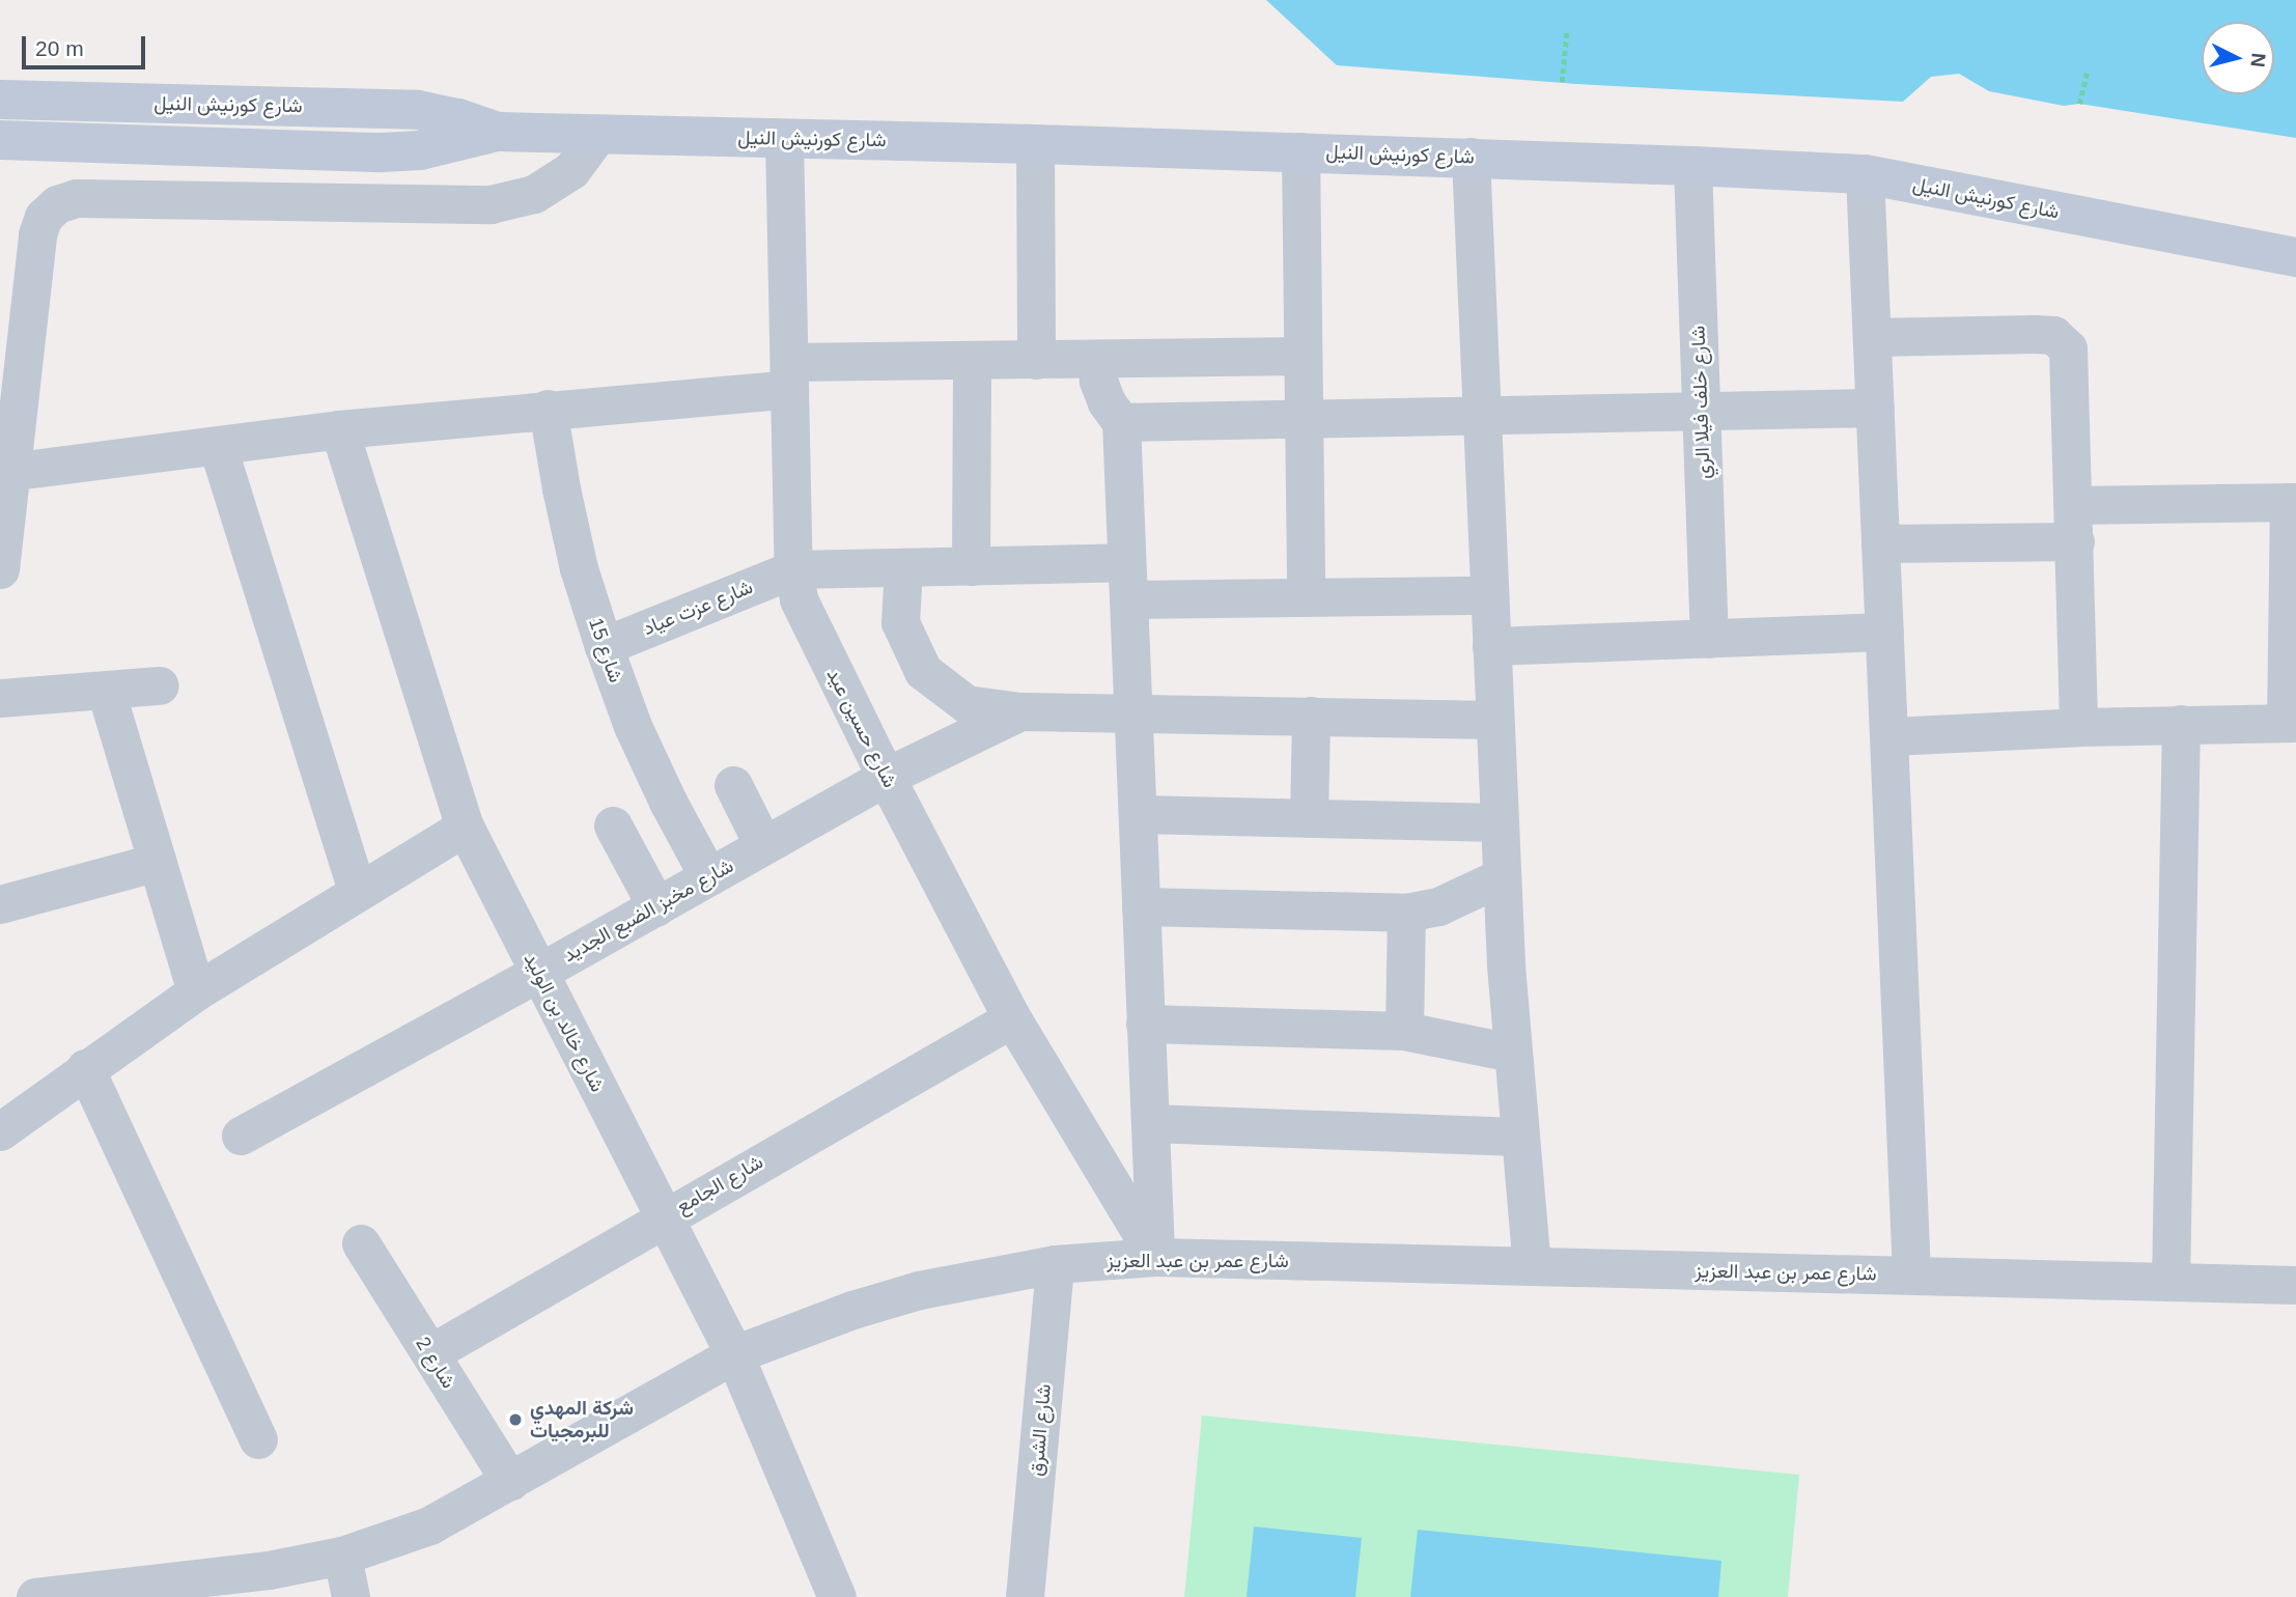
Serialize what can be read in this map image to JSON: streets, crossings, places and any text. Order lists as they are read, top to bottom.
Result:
{
  "streets": {
    "main road": ["شارع كورنيش النيل"],
    "street": [
      "شارع خلف فيلا الري",
      "شارع عزت عياد",
      "شارع 15",
      "شارع حسين عيد",
      "شارع مخبز الضبع الجديد",
      "شارع خالد بن الوليد",
      "شارع الجامع",
      "شارع عمر بن عبد العزيز",
      "شارع 2",
      "شارع الشرق"
    ]
  },
  "crossings": [
    ["شارع كورنيش النيل", "شارع خلف فيلا الري"],
    ["شارع كورنيش النيل", "شارع حسين عيد"],
    ["شارع عزت عياد", "شارع 15"],
    ["شارع عزت عياد", "شارع حسين عيد"],
    ["شارع 15", "شارع مخبز الضبع الجديد"],
    ["شارع حسين عيد", "شارع مخبز الضبع الجديد"],
    ["شارع حسين عيد", "شارع الجامع"],
    ["شارع حسين عيد", "شارع عمر بن عبد العزيز"],
    ["شارع مخبز الضبع الجديد", "شارع خالد بن الوليد"],
    ["شارع خالد بن الوليد", "شارع الجامع"],
    ["شارع خالد بن الوليد", "شارع عمر بن عبد العزيز"],
    ["شارع الجامع", "شارع 2"],
    ["شارع عمر بن عبد العزيز", "شارع 2"],
    ["شارع عمر بن عبد العزيز", "شارع الشرق"]
  ],
  "places": ["شركة المهدي للبرمجيات"],
  "scale_bar": "20 m",
  "north": "right"
}
